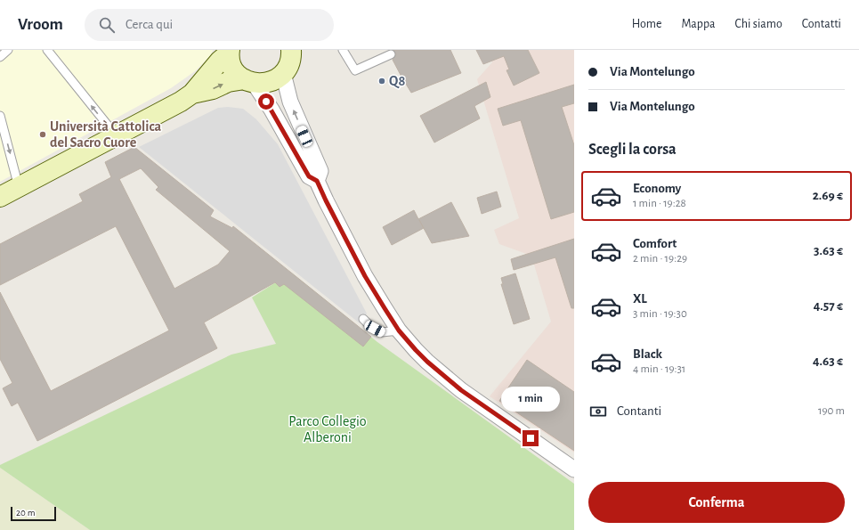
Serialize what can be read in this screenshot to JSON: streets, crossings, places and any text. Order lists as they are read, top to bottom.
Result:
{
  "parks": ["Parco Collegio Alberoni"],
  "places": ["Q8", "Università Cattolica del Sacro Cuore"],
  "scale_bar": "20 m",
  "page": {
    "header": "Vroom",
    "search": "Cerca qui",
    "nav": [
      "Home",
      "Mappa",
      "Chi siamo",
      "Contatti"
    ],
    "banner": ["Via Montelungo", "Via Montelungo"],
    "heading": "Scegli la corsa",
    "list": [
      {
        "name": "Economy",
        "note": "1 min · 19:28",
        "value": "2.69 €"
      },
      {
        "name": "Comfort",
        "note": "2 min · 19:29",
        "value": "3.63 €"
      },
      {
        "name": "XL",
        "note": "3 min · 19:30",
        "value": "4.57 €"
      },
      {
        "name": "Black",
        "note": "4 min · 19:31",
        "value": "4.63 €"
      }
    ],
    "bubble": "1 min",
    "pay": ["Contanti", "190 m"],
    "buttons": "Conferma",
    "scale": "20 m"
  }
}
